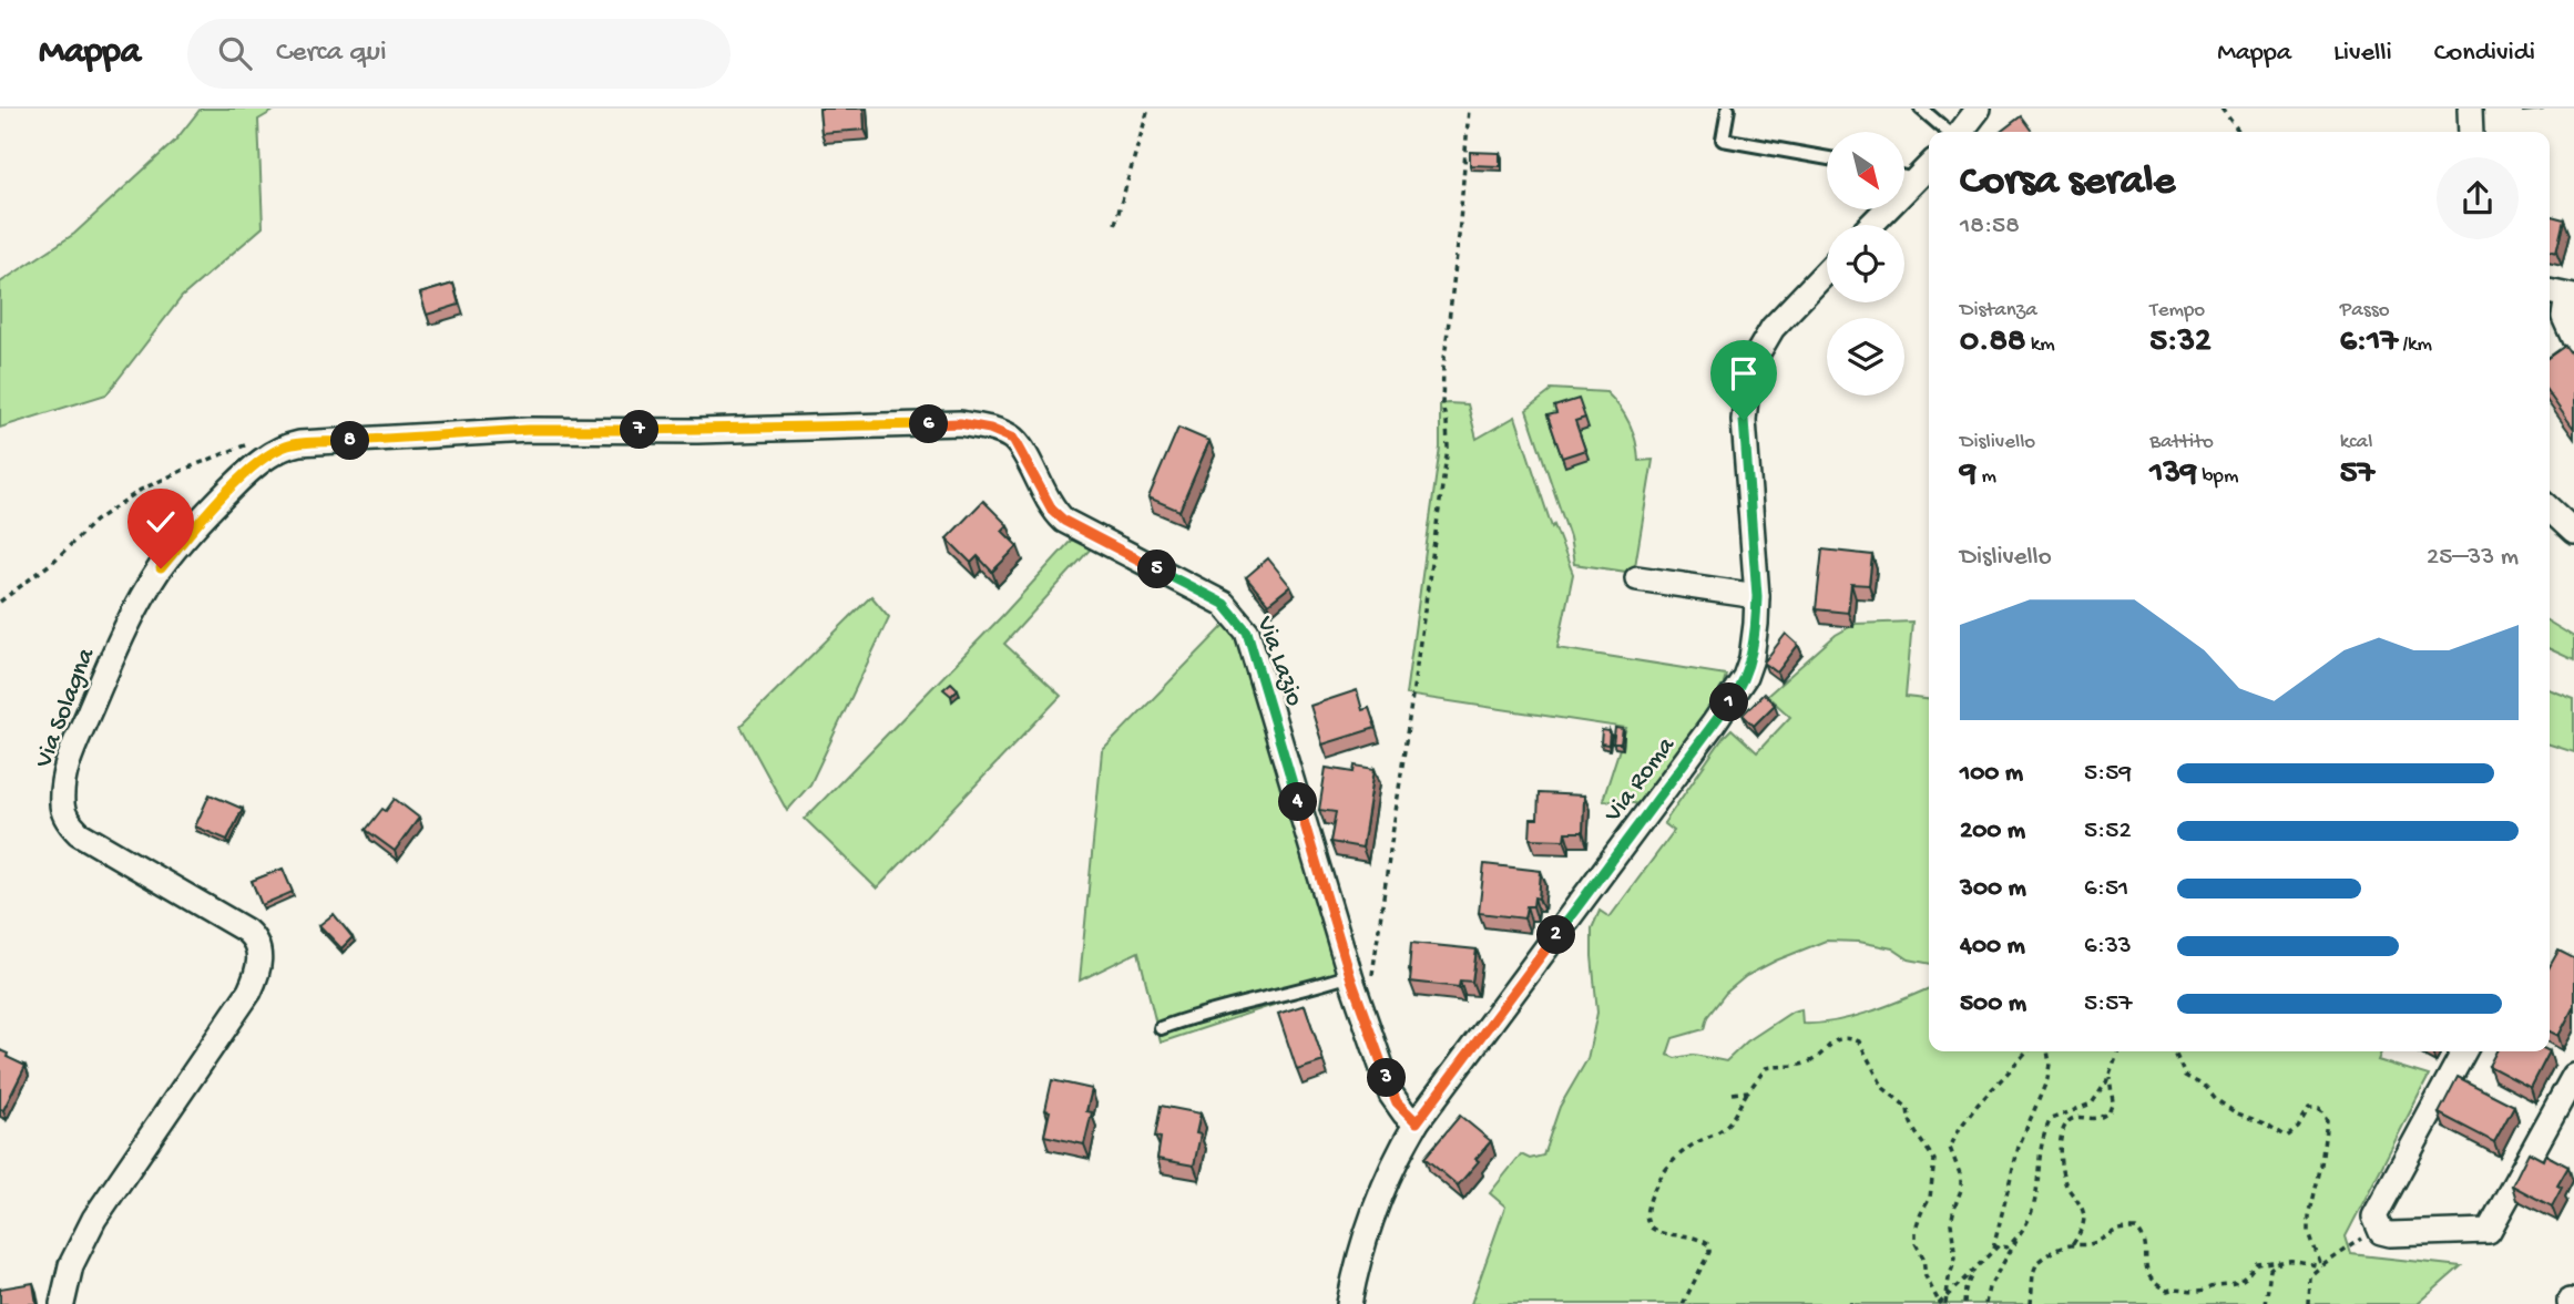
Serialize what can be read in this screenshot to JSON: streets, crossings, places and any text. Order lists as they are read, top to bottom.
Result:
{
  "streets": {
    "street": ["Via Lazio", "Via Solagna", "Via Roma"]
  },
  "crossings": [
    ["Via Lazio", "Via Solagna"],
    ["Via Lazio", "Via Roma"]
  ],
  "north": "bottom right",
  "page": {
    "header": "Mappa",
    "search": "Cerca qui",
    "nav": ["Mappa", "Livelli", "Condividi"],
    "heading": ["Corsa serale", "18:58"],
    "stats": [
      ["Distanza", "0.88 km"],
      ["Tempo", "5:32"],
      ["Passo", "6:17 /km"],
      ["Dislivello", "9 m"],
      ["Battito", "139 bpm"],
      ["kcal", "57"]
    ],
    "pins": [
      "6",
      "7",
      "8",
      "5",
      "1",
      "4",
      "2",
      "3"
    ],
    "chart": ["Dislivello", "25–33 m"],
    "list": [
      {
        "name": "100 m",
        "note": "5:59"
      },
      {
        "name": "200 m",
        "note": "5:52"
      },
      {
        "name": "300 m",
        "note": "6:51"
      },
      {
        "name": "400 m",
        "note": "6:33"
      },
      {
        "name": "500 m",
        "note": "5:57"
      }
    ]
  }
}
